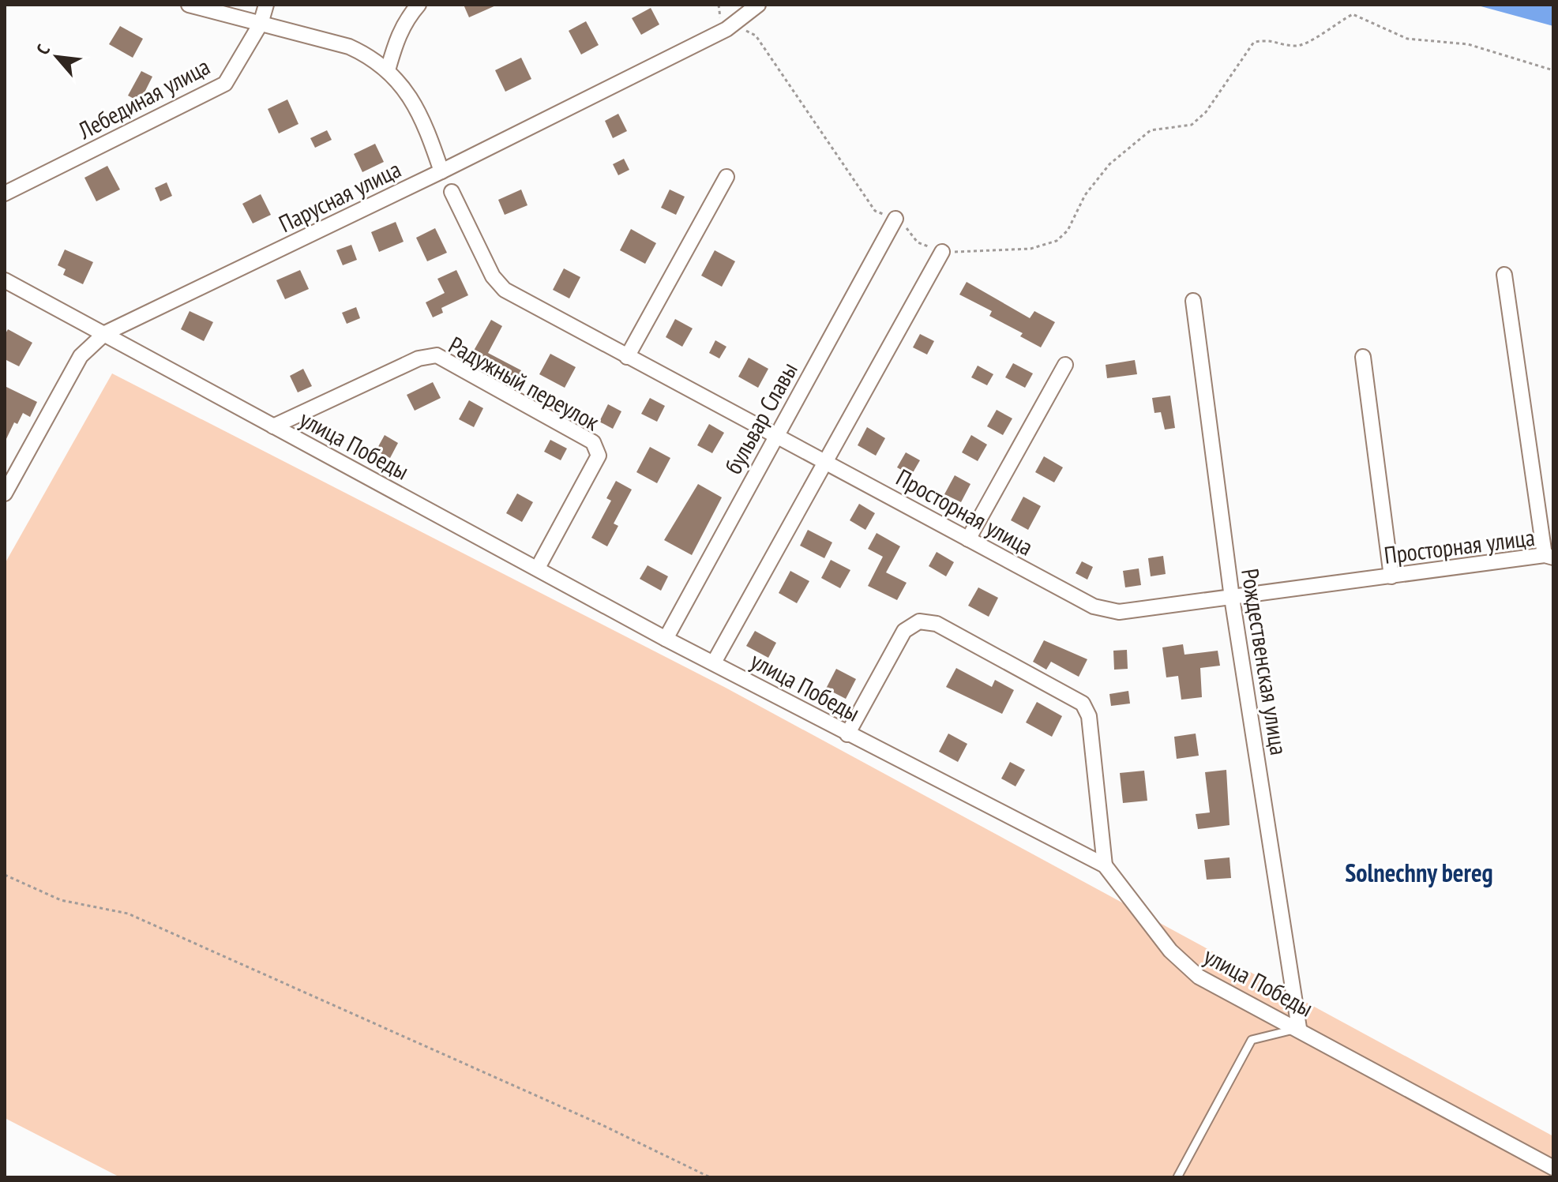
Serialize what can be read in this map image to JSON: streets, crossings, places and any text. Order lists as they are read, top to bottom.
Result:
{
  "streets": {
    "street": [
      "Лебединая улица",
      "Парусная улица",
      "Радужный переулок",
      "бульвар Славы",
      "улица Победы",
      "Просторная улица",
      "Рождественская улица"
    ]
  },
  "crossings": [
    ["Парусная улица", "улица Победы"],
    ["Радужный переулок", "улица Победы"],
    ["бульвар Славы", "улица Победы"],
    ["бульвар Славы", "Просторная улица"],
    ["улица Победы", "Рождественская улица"],
    ["Просторная улица", "Рождественская улица"]
  ],
  "districts": ["Solnechny bereg"],
  "north": "top left"
}
